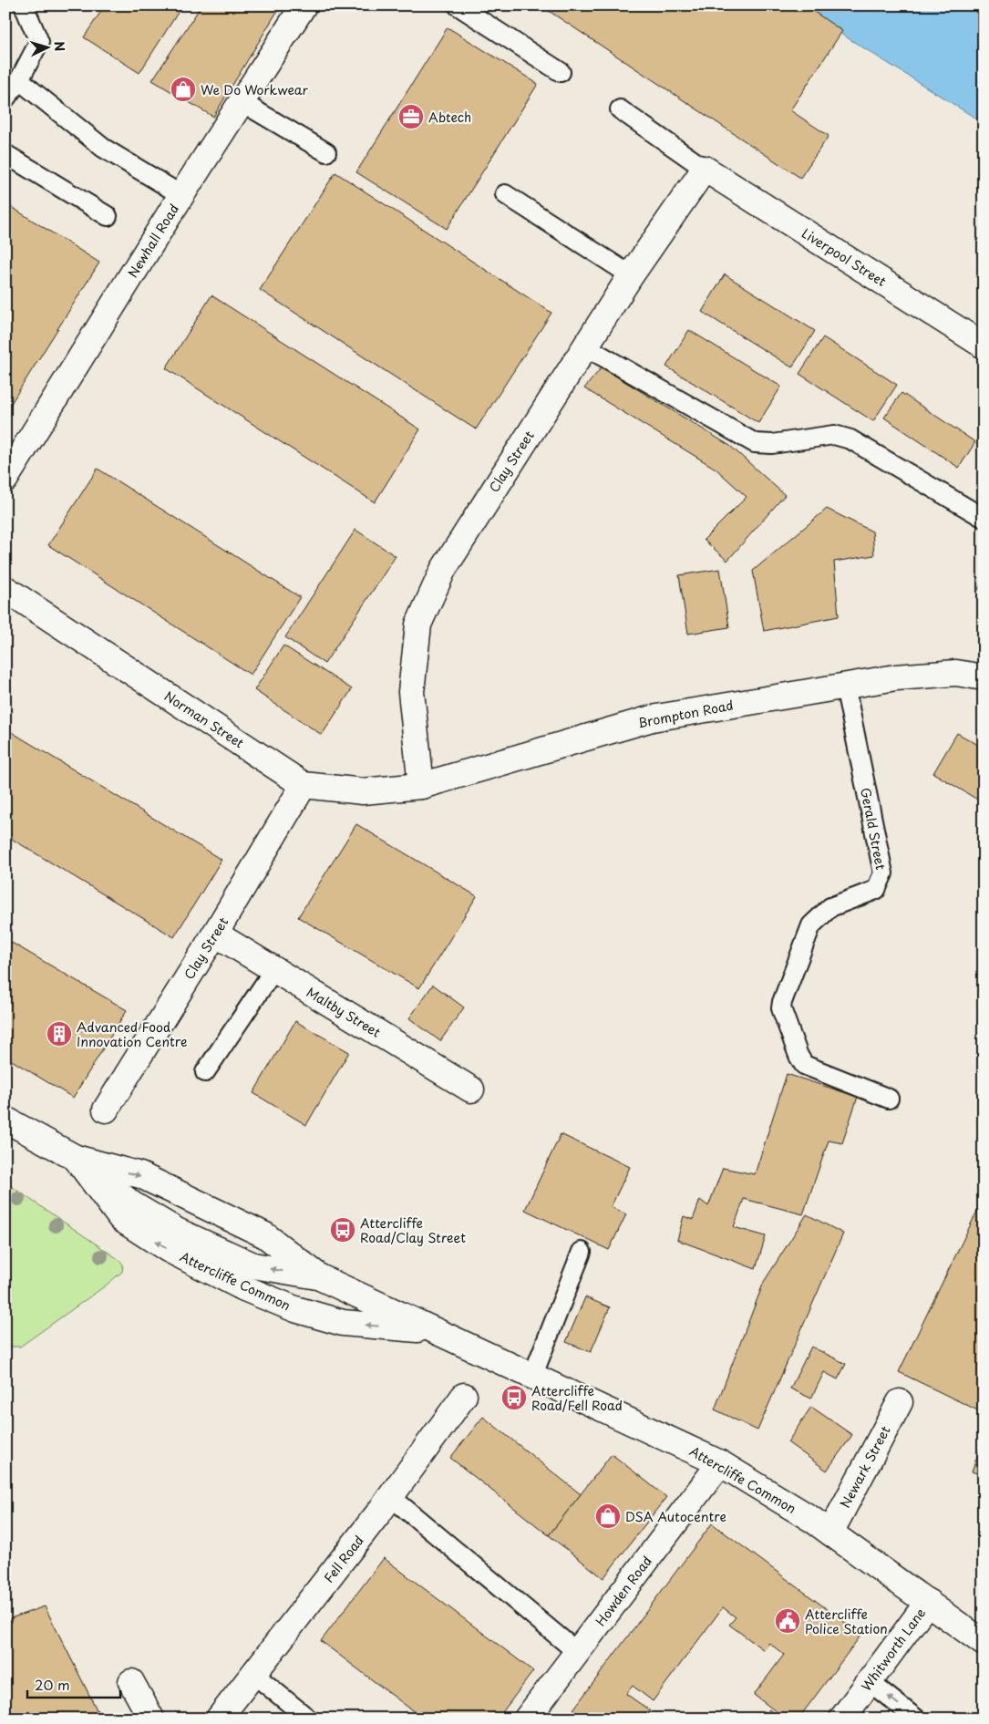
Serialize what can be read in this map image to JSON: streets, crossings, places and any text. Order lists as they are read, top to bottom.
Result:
{
  "streets": {
    "street": [
      "Newhall Road",
      "Liverpool Street",
      "Clay Street",
      "Brompton Road",
      "Norman Street",
      "Maltby Street",
      "Attercliffe Common",
      "Newark Street",
      "Fell Road",
      "Howden Road",
      "Whitworth Lane"
    ],
    "lane": ["Gerald Street"]
  },
  "crossings": [
    ["Liverpool Street", "Clay Street"],
    ["Clay Street", "Brompton Road"],
    ["Clay Street", "Norman Street"],
    ["Clay Street", "Maltby Street"],
    ["Brompton Road", "Norman Street"],
    ["Brompton Road", "Gerald Street"],
    ["Attercliffe Common", "Newark Street"],
    ["Attercliffe Common", "Howden Road"],
    ["Attercliffe Common", "Whitworth Lane"]
  ],
  "places": {
    "shop": ["We Do Workwear", "DSA Autocentre"],
    "office": ["Abtech"],
    "building": ["Advanced Food Innovation Centre"],
    "bus stop": ["Attercliffe Road/Clay Street", "Attercliffe Road/Fell Road"],
    "public building": ["Attercliffe Police Station"]
  },
  "scale_bar": "20 m",
  "north": "right"
}
